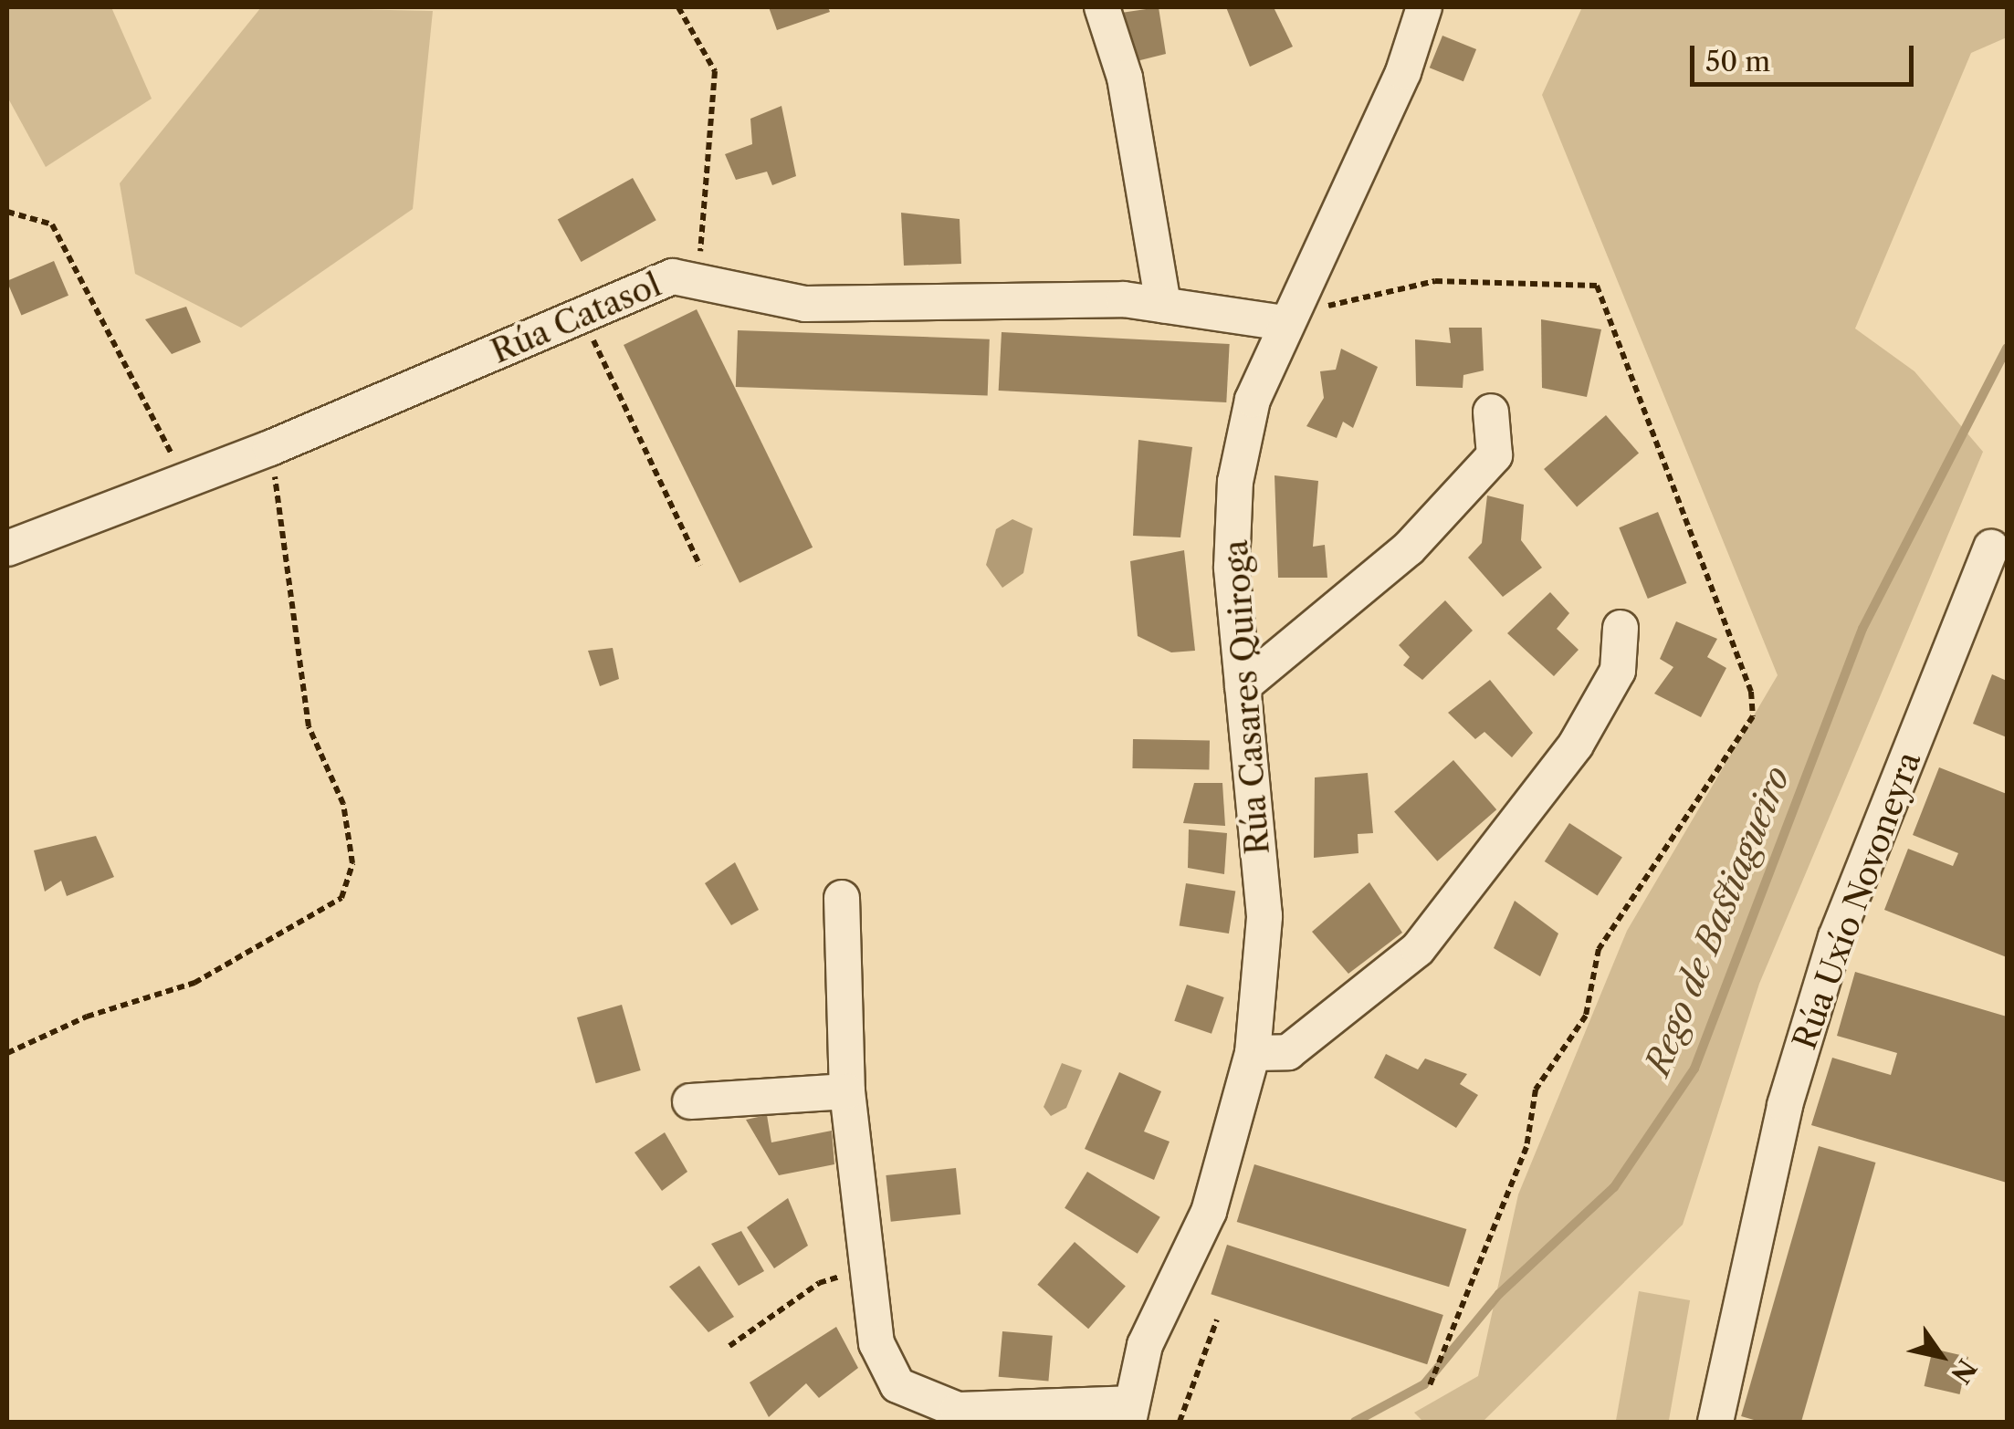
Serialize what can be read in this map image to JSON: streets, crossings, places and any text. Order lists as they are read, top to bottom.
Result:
{
  "streets": {
    "street": ["Rúa Catasol", "Rúa Casares Quiroga", "Rúa Uxío Novoneyra"]
  },
  "crossings": [
    ["Rúa Catasol", "Rúa Casares Quiroga"]
  ],
  "water": ["Rego de Bastiagueiro"],
  "scale_bar": "50 m",
  "north": "bottom right"
}
